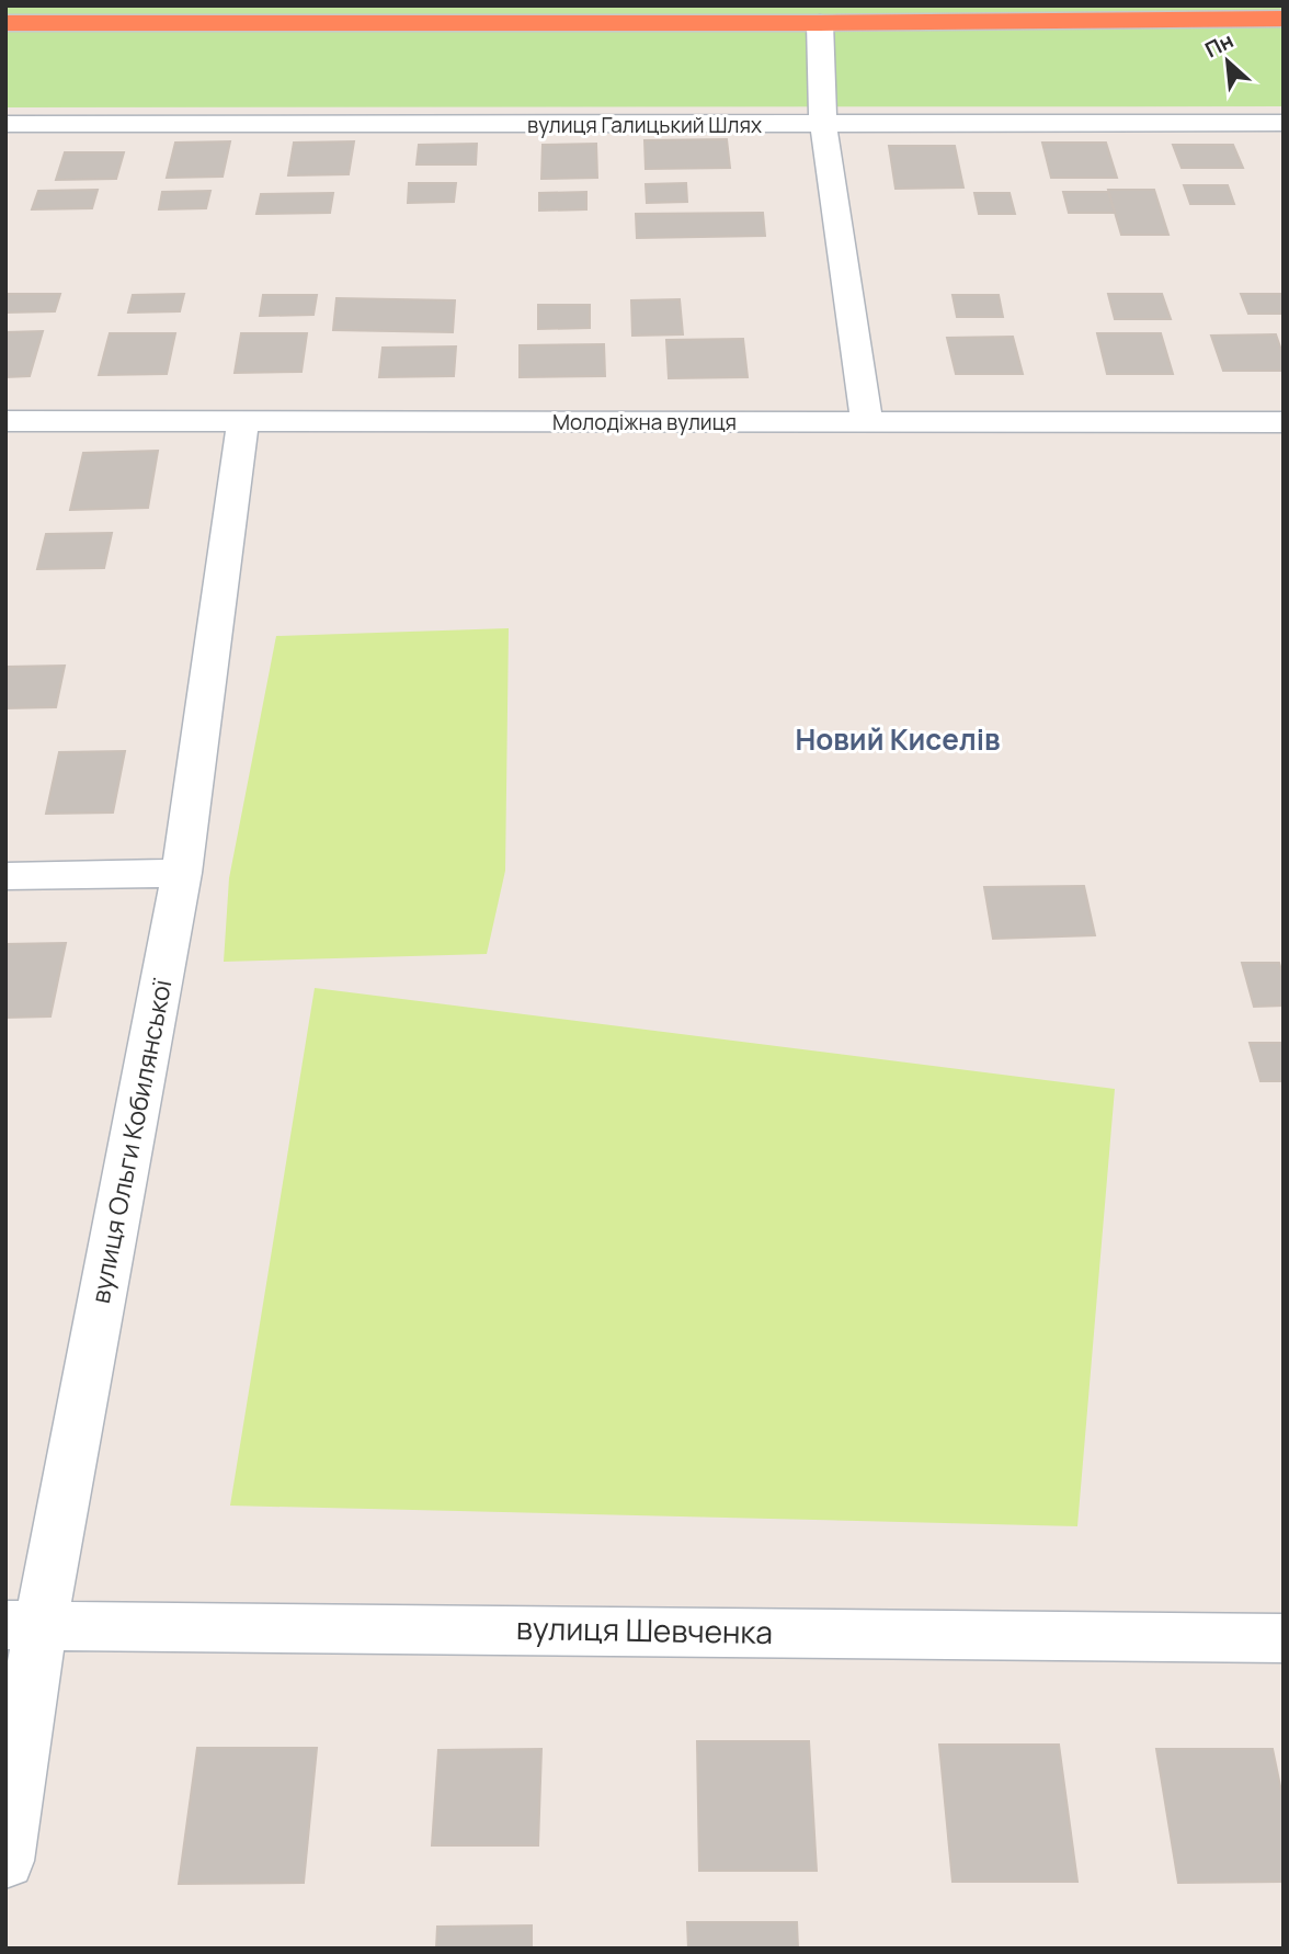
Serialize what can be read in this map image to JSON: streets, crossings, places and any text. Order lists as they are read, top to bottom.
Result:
{
  "streets": {
    "street": [
      "вулиця Галицький Шлях",
      "Молодіжна вулиця",
      "вулиця Ольги Кобилянської",
      "вулиця Шевченка"
    ]
  },
  "crossings": [
    ["Молодіжна вулиця", "вулиця Ольги Кобилянської"],
    ["вулиця Ольги Кобилянської", "вулиця Шевченка"]
  ],
  "districts": ["Новий Киселів"],
  "north": "top left"
}
